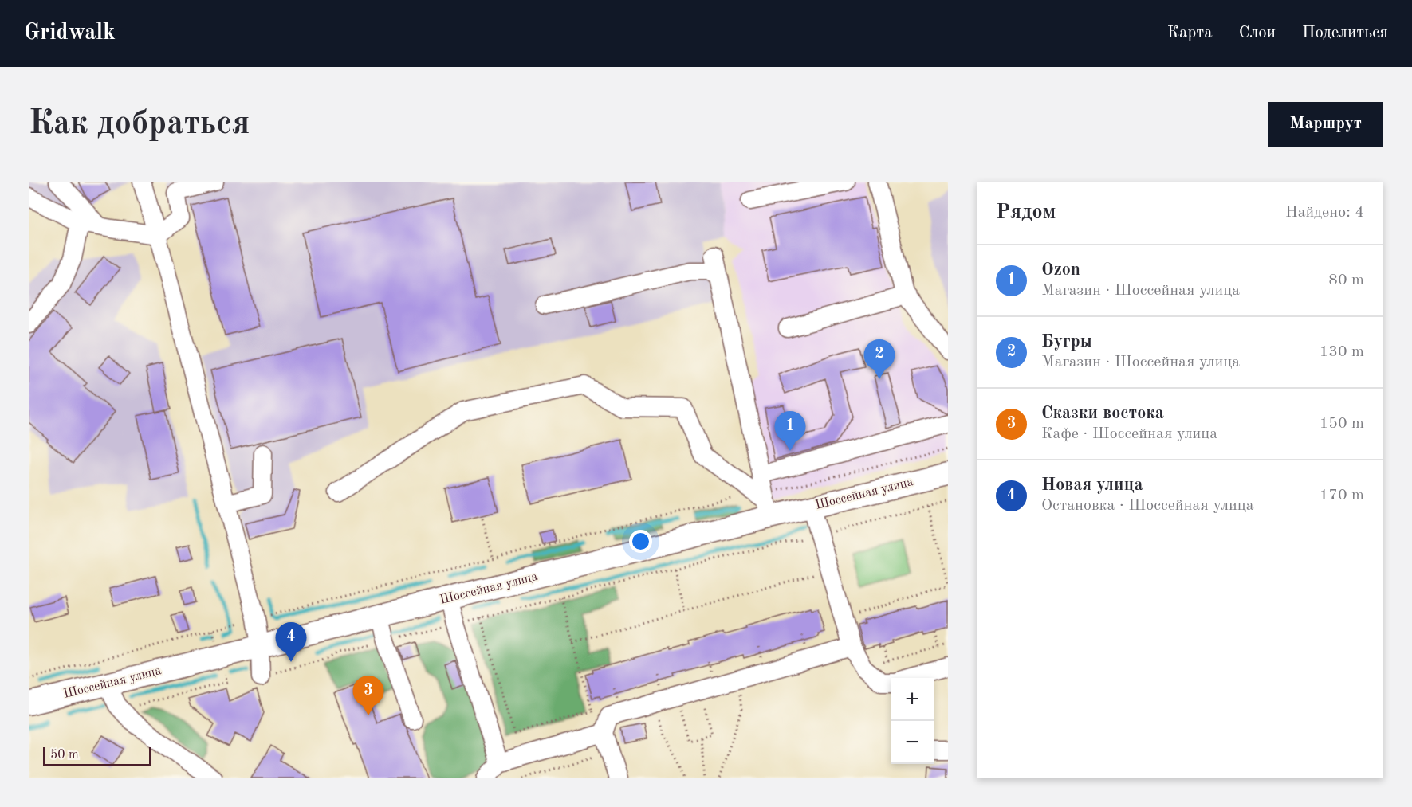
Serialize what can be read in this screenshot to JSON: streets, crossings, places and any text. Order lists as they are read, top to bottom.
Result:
{
  "streets": {
    "main road": ["Шоссейная улица"]
  },
  "scale_bar": "50 m",
  "page": {
    "header": "Gridwalk",
    "nav": ["Карта", "Слои", "Поделиться"],
    "buttons": "Маршрут",
    "title": "Как добраться",
    "heading": ["Рядом", "Найдено: 4"],
    "list": [
      {
        "mark": "1",
        "name": "Ozon",
        "note": "Магазин · Шоссейная улица",
        "value": "80 m"
      },
      {
        "mark": "2",
        "name": "Бугры",
        "note": "Магазин · Шоссейная улица",
        "value": "130 m"
      },
      {
        "mark": "3",
        "name": "Сказки востока",
        "note": "Кафе · Шоссейная улица",
        "value": "150 m"
      },
      {
        "mark": "4",
        "name": "Новая улица",
        "note": "Остановка · Шоссейная улица",
        "value": "170 m"
      }
    ],
    "pins": [
      "2",
      "1",
      "4",
      "3"
    ],
    "map_buttons": ["+", "−"],
    "scale": "50 m"
  }
}
